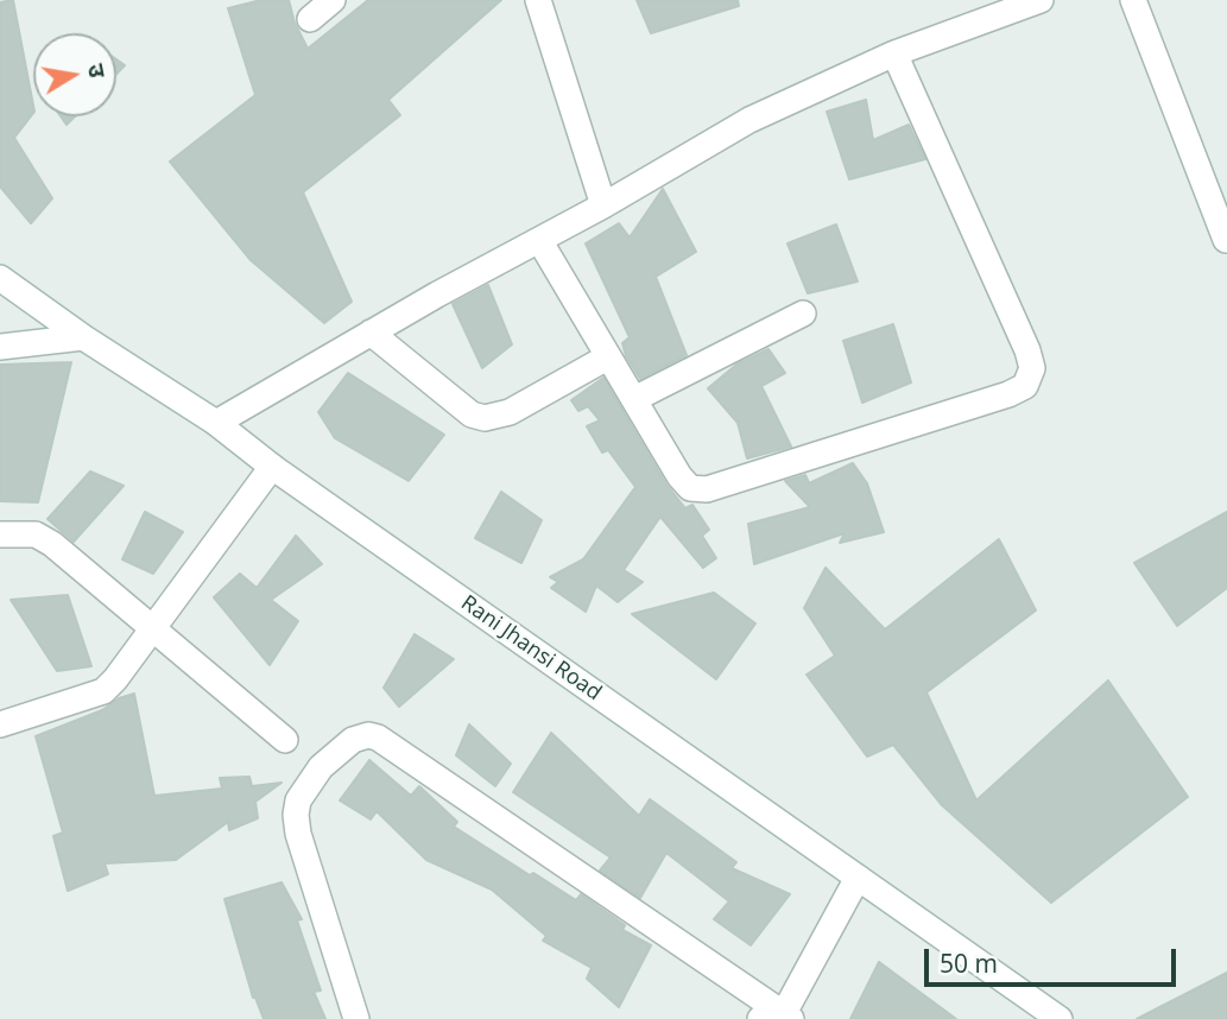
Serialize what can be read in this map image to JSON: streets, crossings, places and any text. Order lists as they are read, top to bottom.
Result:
{
  "streets": {
    "street": ["Rani Jhansi Road"]
  },
  "scale_bar": "50 m",
  "north": "right"
}
